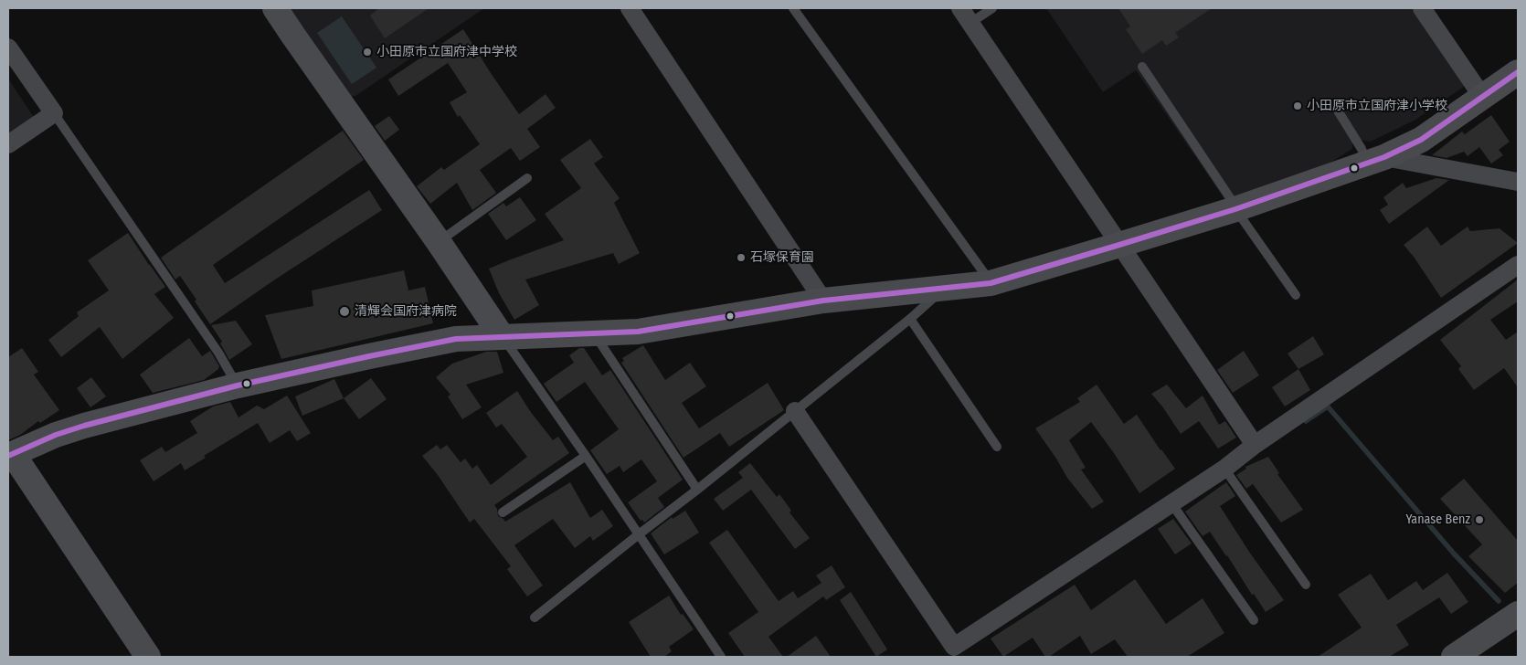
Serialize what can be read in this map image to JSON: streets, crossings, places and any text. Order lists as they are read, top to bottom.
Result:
{
  "places": [
    "小田原市立国府津中学校",
    "小田原市立国府津小学校",
    "石塚保育園",
    "清輝会国府津病院",
    "Yanase Benz"
  ]
}
